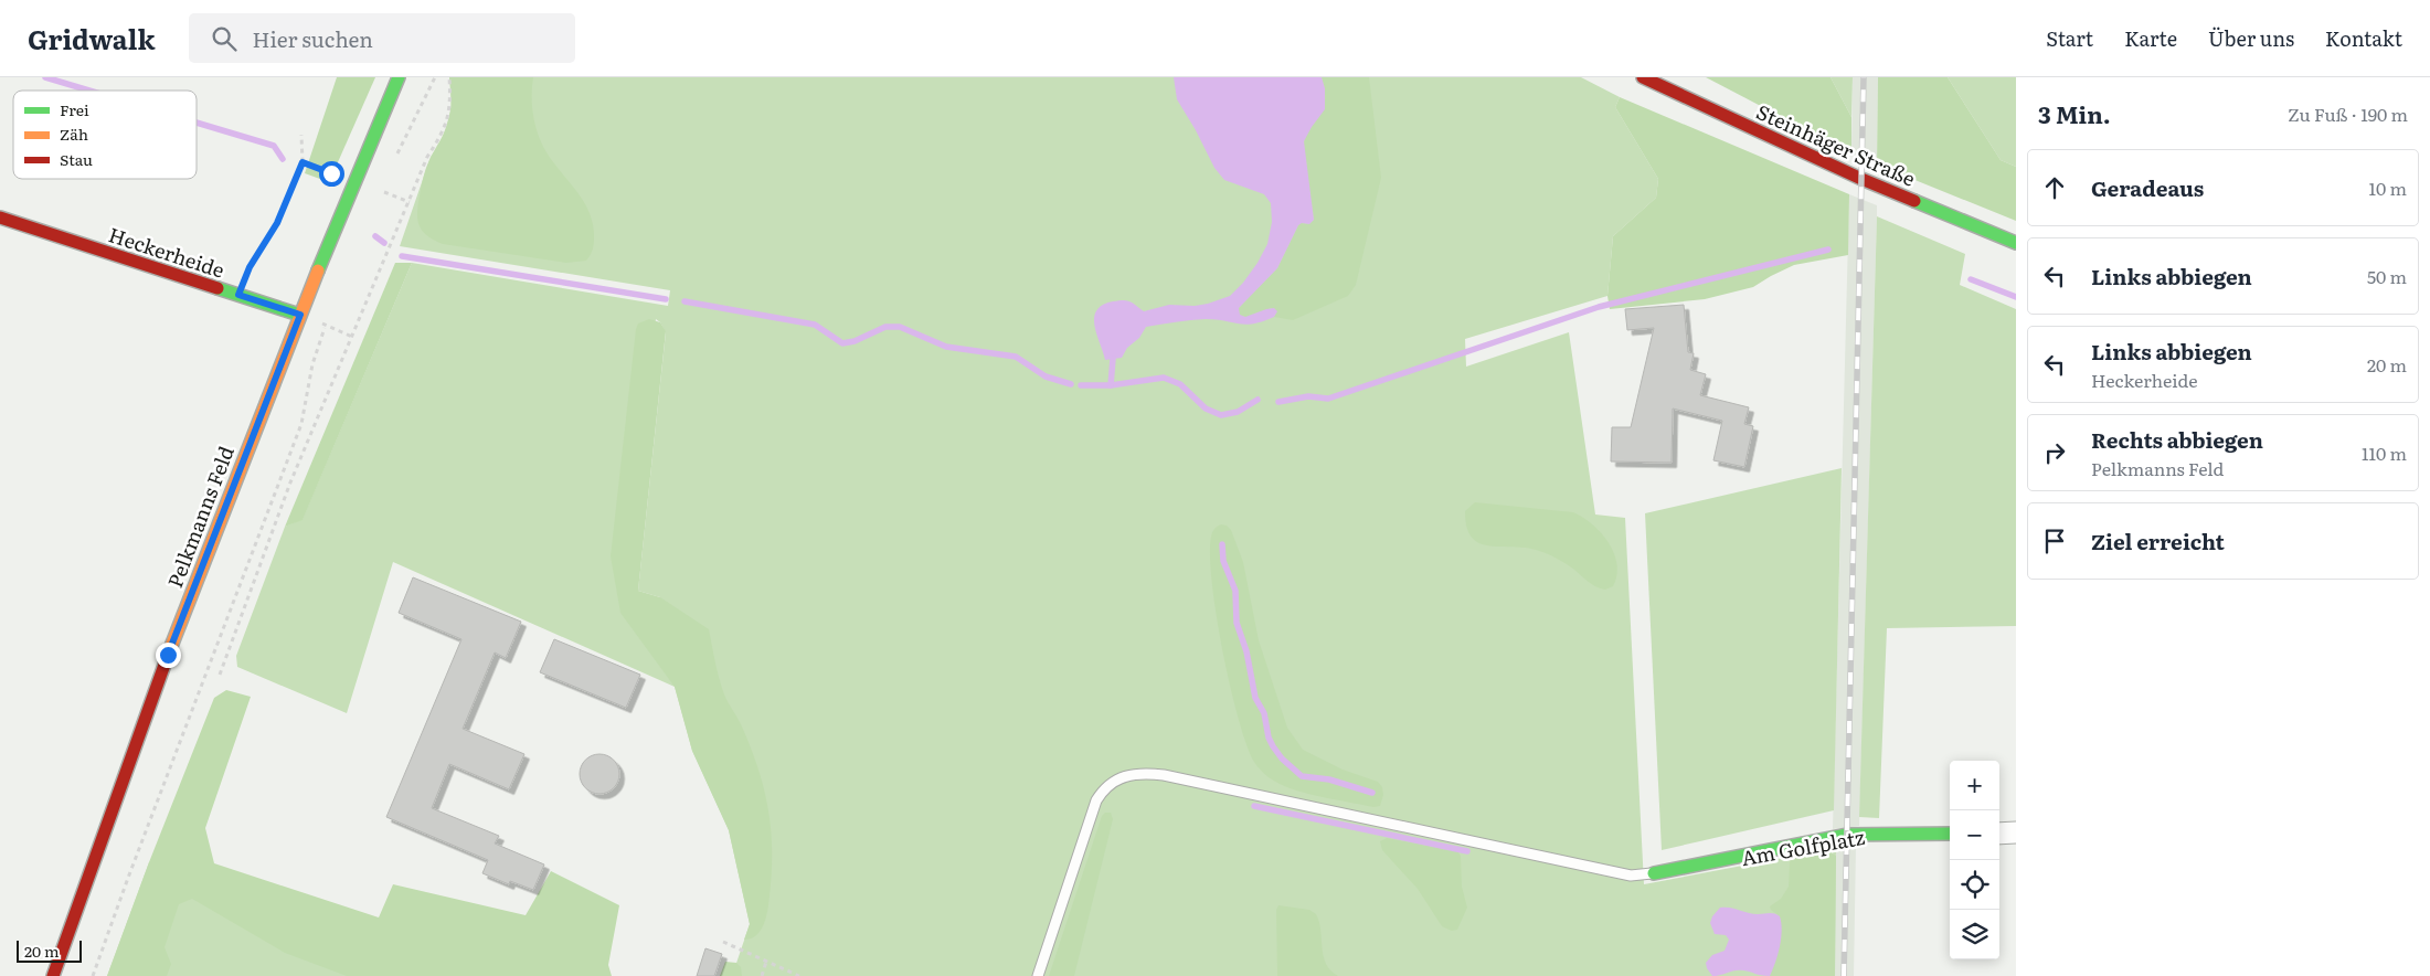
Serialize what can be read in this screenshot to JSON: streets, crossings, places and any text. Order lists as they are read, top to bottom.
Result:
{
  "streets": {
    "main road": [
      "Steinhäger Straße",
      "Heckerheide",
      "Pelkmanns Feld",
      "Am Golfplatz"
    ]
  },
  "crossings": [
    ["Heckerheide", "Pelkmanns Feld"]
  ],
  "legend": ["Frei", "Zäh", "Stau"],
  "scale_bar": "20 m",
  "page": {
    "header": "Gridwalk",
    "search": "Hier suchen",
    "nav": [
      "Start",
      "Karte",
      "Über uns",
      "Kontakt"
    ],
    "heading": ["3 Min.", "Zu Fuß · 190 m"],
    "list": [
      ["Geradeaus", "10 m"],
      ["Links abbiegen", "50 m"],
      ["Links abbiegen", "Heckerheide", "20 m"],
      ["Rechts abbiegen", "Pelkmanns Feld", "110 m"],
      "Ziel erreicht"
    ],
    "map_buttons": ["+", "−"],
    "scale": "20 m"
  }
}
